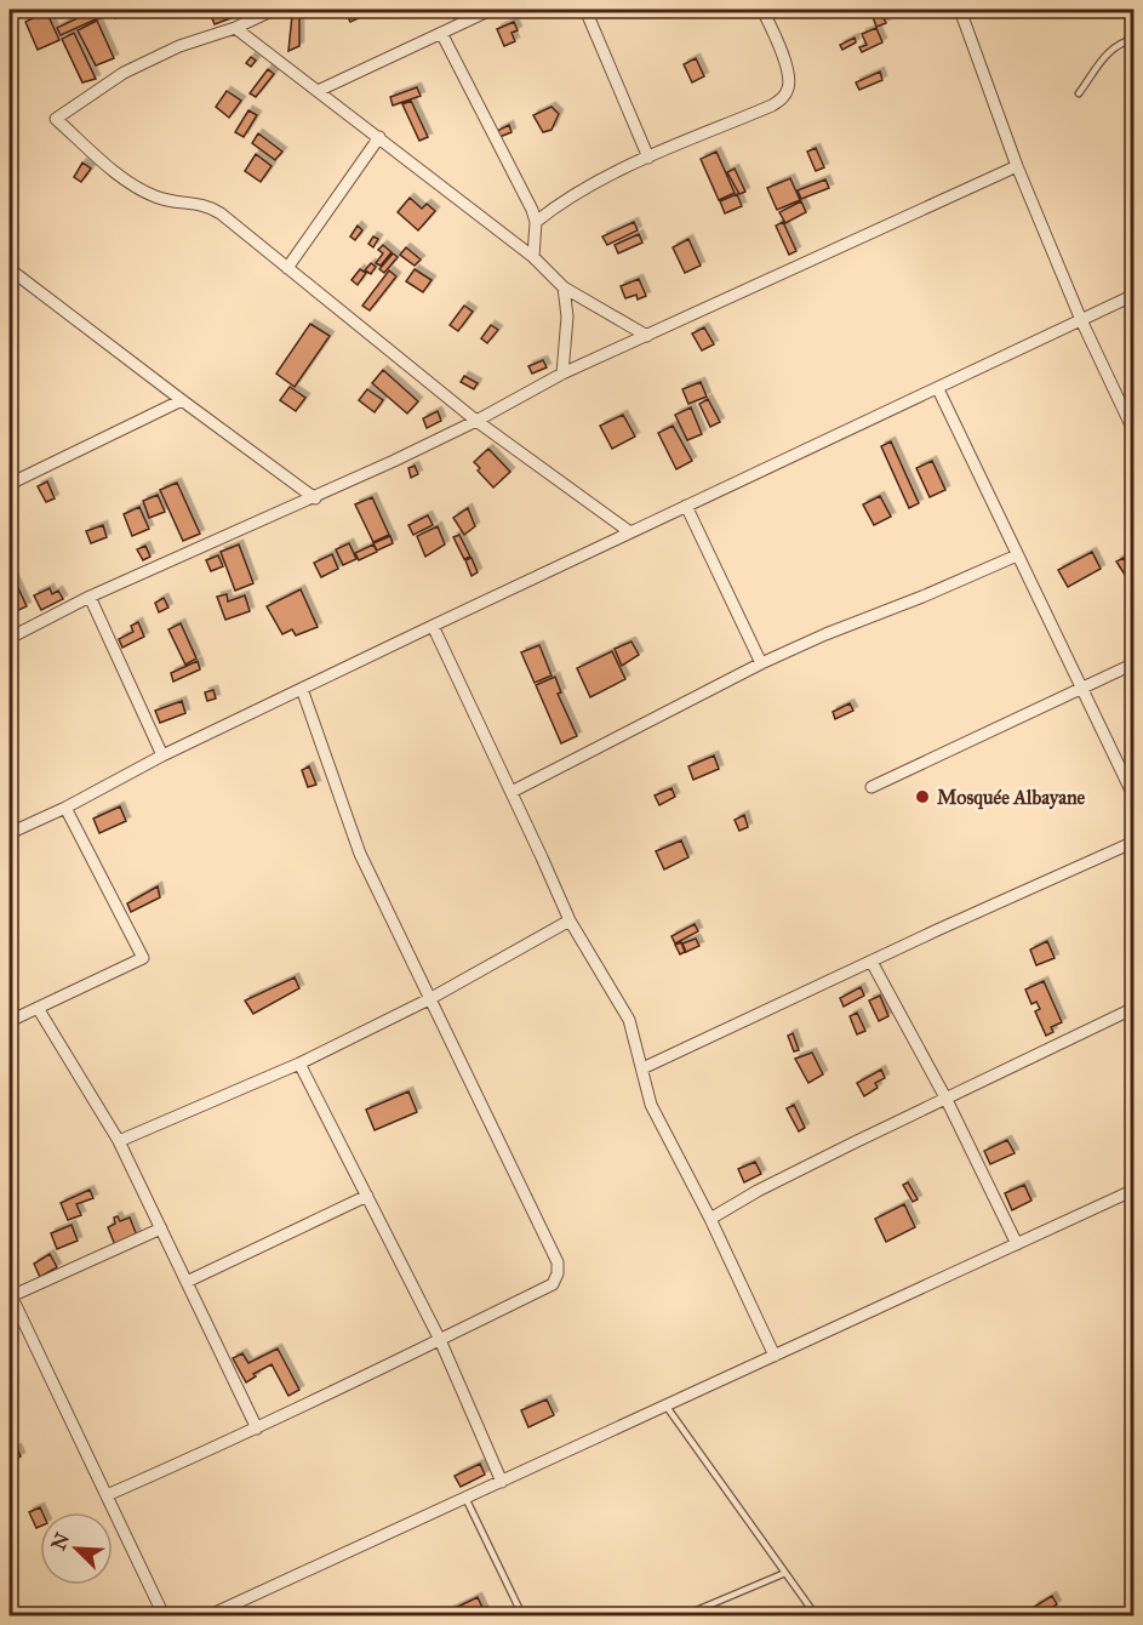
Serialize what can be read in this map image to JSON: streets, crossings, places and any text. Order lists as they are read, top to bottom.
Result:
{
  "places": ["Mosquée Albayane"],
  "north": "top left"
}
